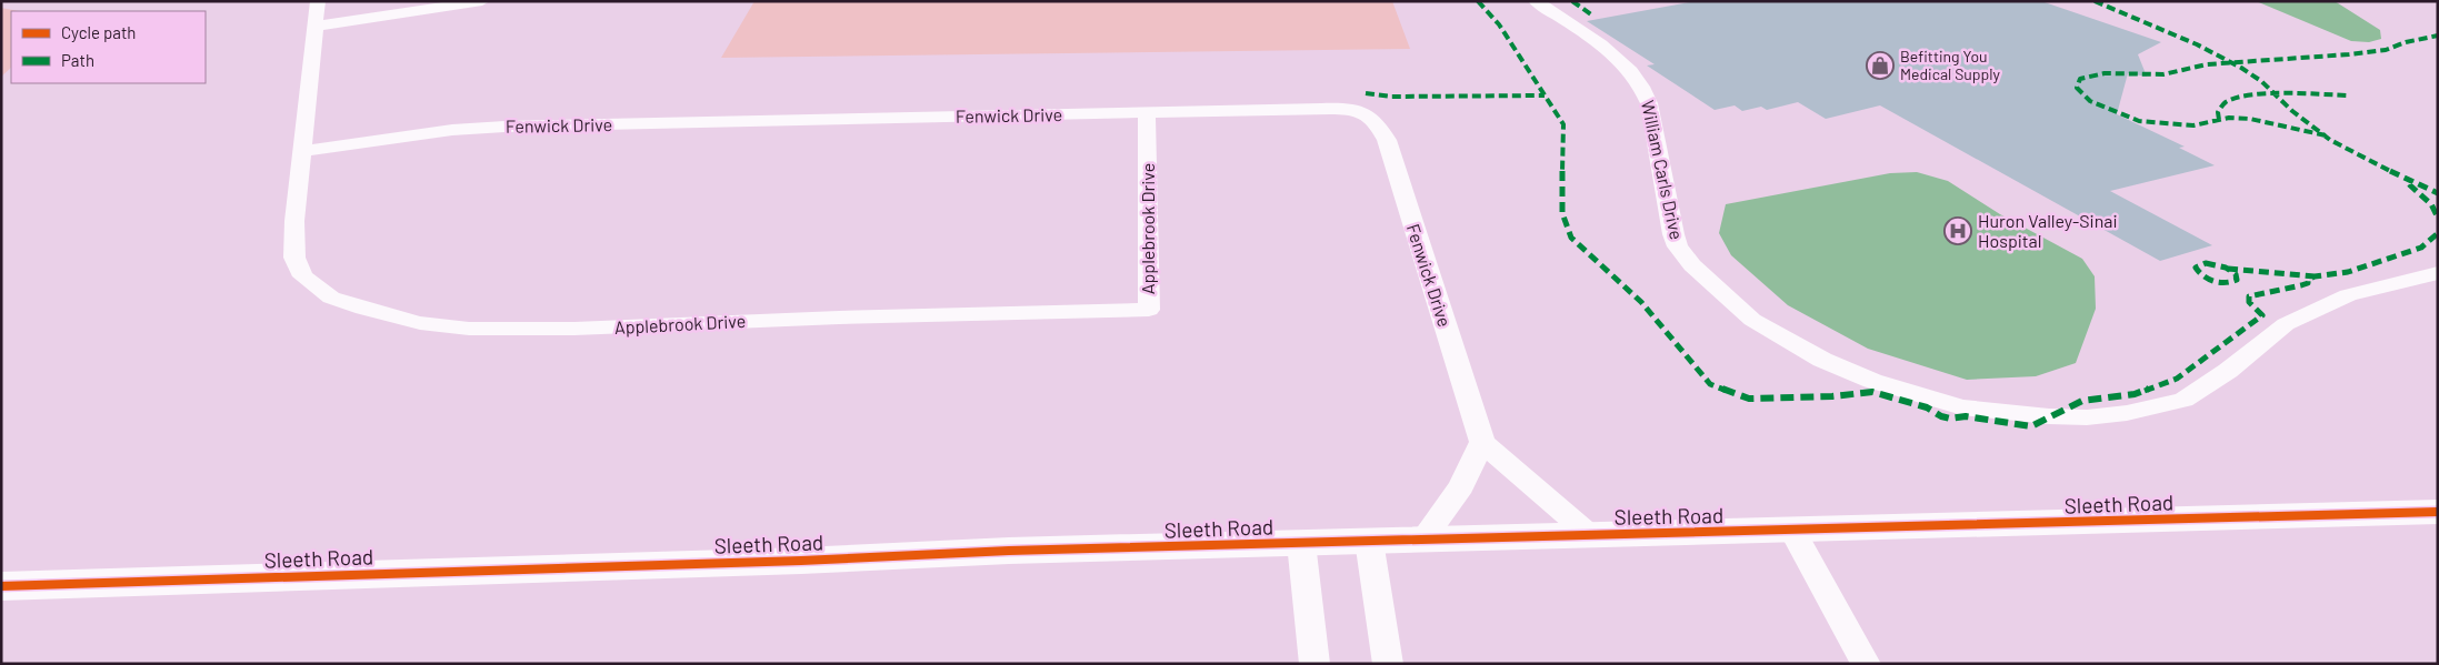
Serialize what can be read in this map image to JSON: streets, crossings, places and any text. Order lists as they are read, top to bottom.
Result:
{
  "streets": {
    "street": [
      "Fenwick Drive",
      "William Carls Drive",
      "Applebrook Drive",
      "Sleeth Road"
    ]
  },
  "crossings": [
    ["Fenwick Drive", "Applebrook Drive"]
  ],
  "places": {
    "shop": ["Befitting You Medical Supply"],
    "hospital": ["Huron Valley-Sinai Hospital"]
  },
  "legend": ["Cycle path", "Path"]
}
